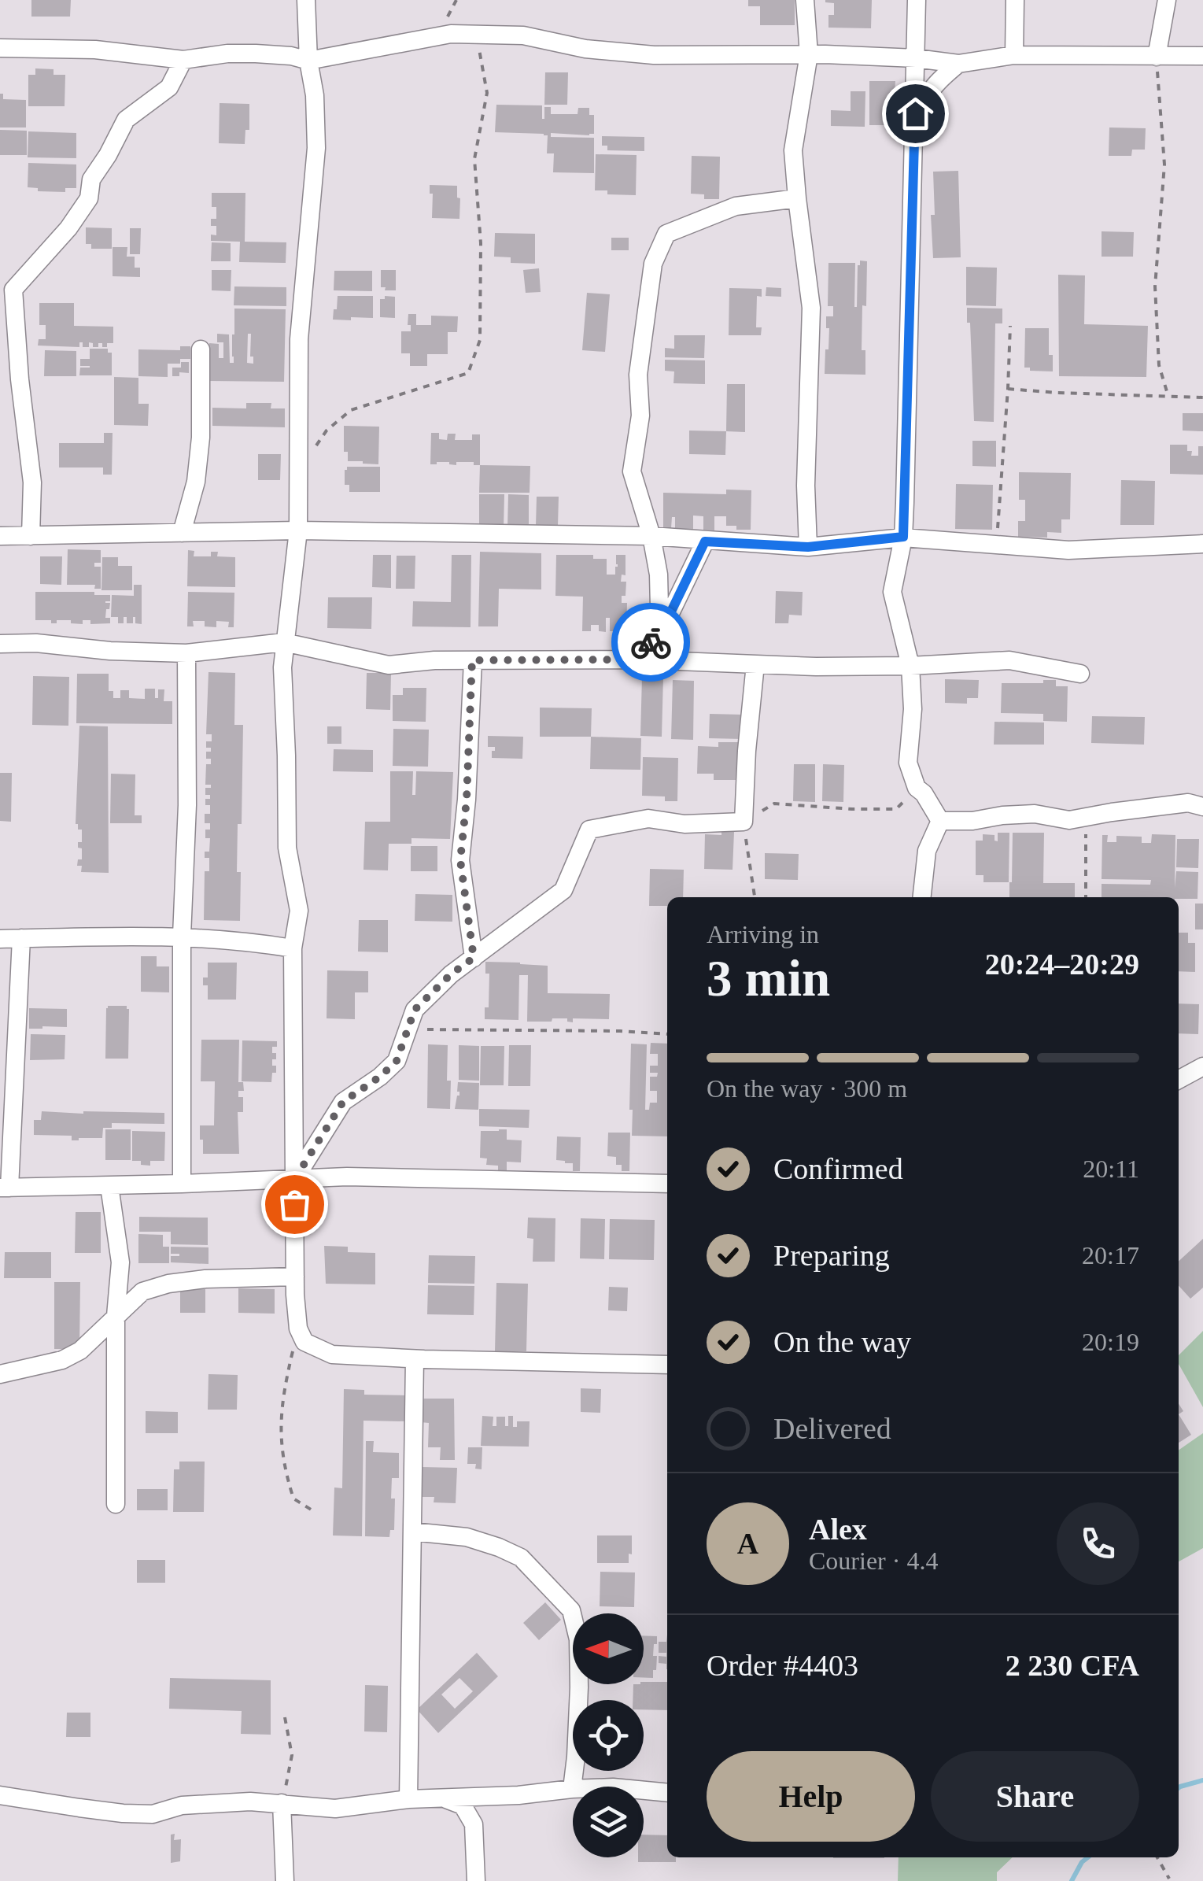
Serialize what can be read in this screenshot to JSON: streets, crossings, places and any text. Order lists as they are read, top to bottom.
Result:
{
  "north": "left",
  "page": {
    "heading": ["3 min", "Arriving in", "20:24–20:29"],
    "panel": [
      "Alex",
      "Courier · 4.4",
      "Order #4403",
      "2 230 CFA"
    ],
    "bar": "On the way · 300 m",
    "list": [
      ["Confirmed", "20:11"],
      ["Preparing", "20:17"],
      ["On the way", "20:19"],
      "Delivered"
    ],
    "round": "A",
    "buttons": ["Help", "Share"]
  }
}
